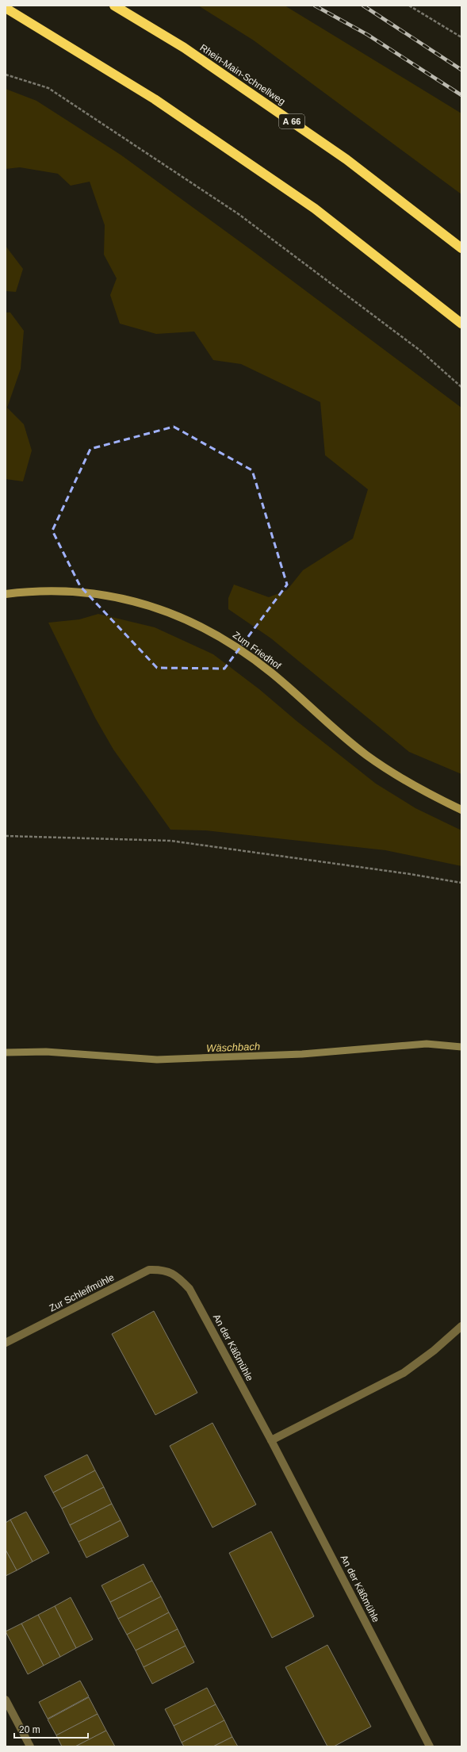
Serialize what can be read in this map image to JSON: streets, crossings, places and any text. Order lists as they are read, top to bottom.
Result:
{
  "streets": {
    "highway": ["Rhein-Main-Schnellweg", "A 66"],
    "street": ["Zum Friedhof", "Zur Schleifmühle", "An der Käßmühle"]
  },
  "crossings": [
    ["Zur Schleifmühle", "An der Käßmühle"]
  ],
  "water": ["Wäschbach"],
  "scale_bar": "20 m"
}
